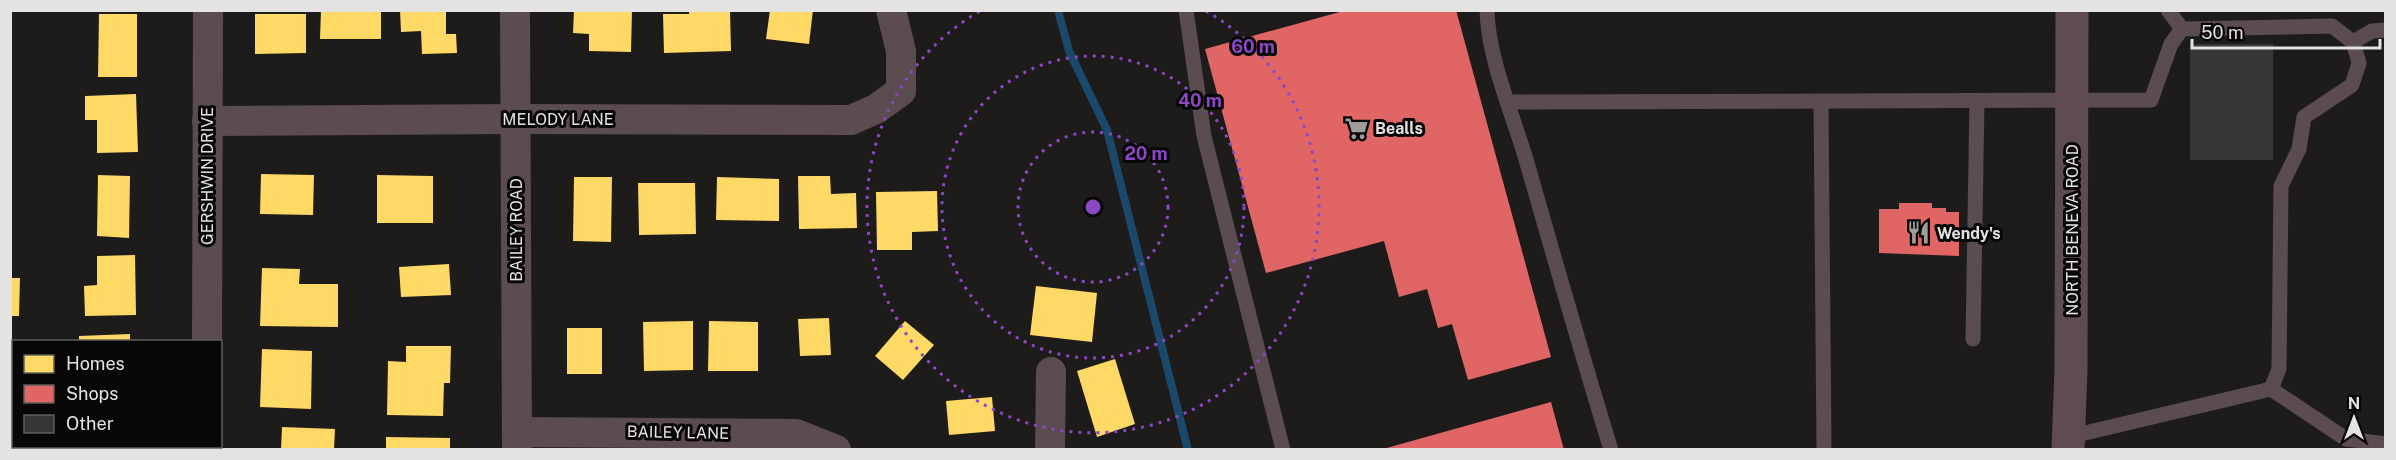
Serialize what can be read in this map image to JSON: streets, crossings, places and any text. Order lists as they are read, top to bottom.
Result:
{
  "streets": {
    "main road": ["NORTH BENEVA ROAD"],
    "street": [
      "MELODY LANE",
      "GERSHWIN DRIVE",
      "BAILEY ROAD",
      "BAILEY LANE"
    ]
  },
  "crossings": [
    ["MELODY LANE", "GERSHWIN DRIVE"],
    ["MELODY LANE", "BAILEY ROAD"],
    ["BAILEY ROAD", "BAILEY LANE"]
  ],
  "places": {
    "supermarket": ["Bealls"],
    "restaurant": ["Wendy's"]
  },
  "legend": ["Homes", "Shops", "Other"],
  "scale_bar": "50 m",
  "north": "top",
  "rings": ["60 m", "40 m", "20 m"]
}
